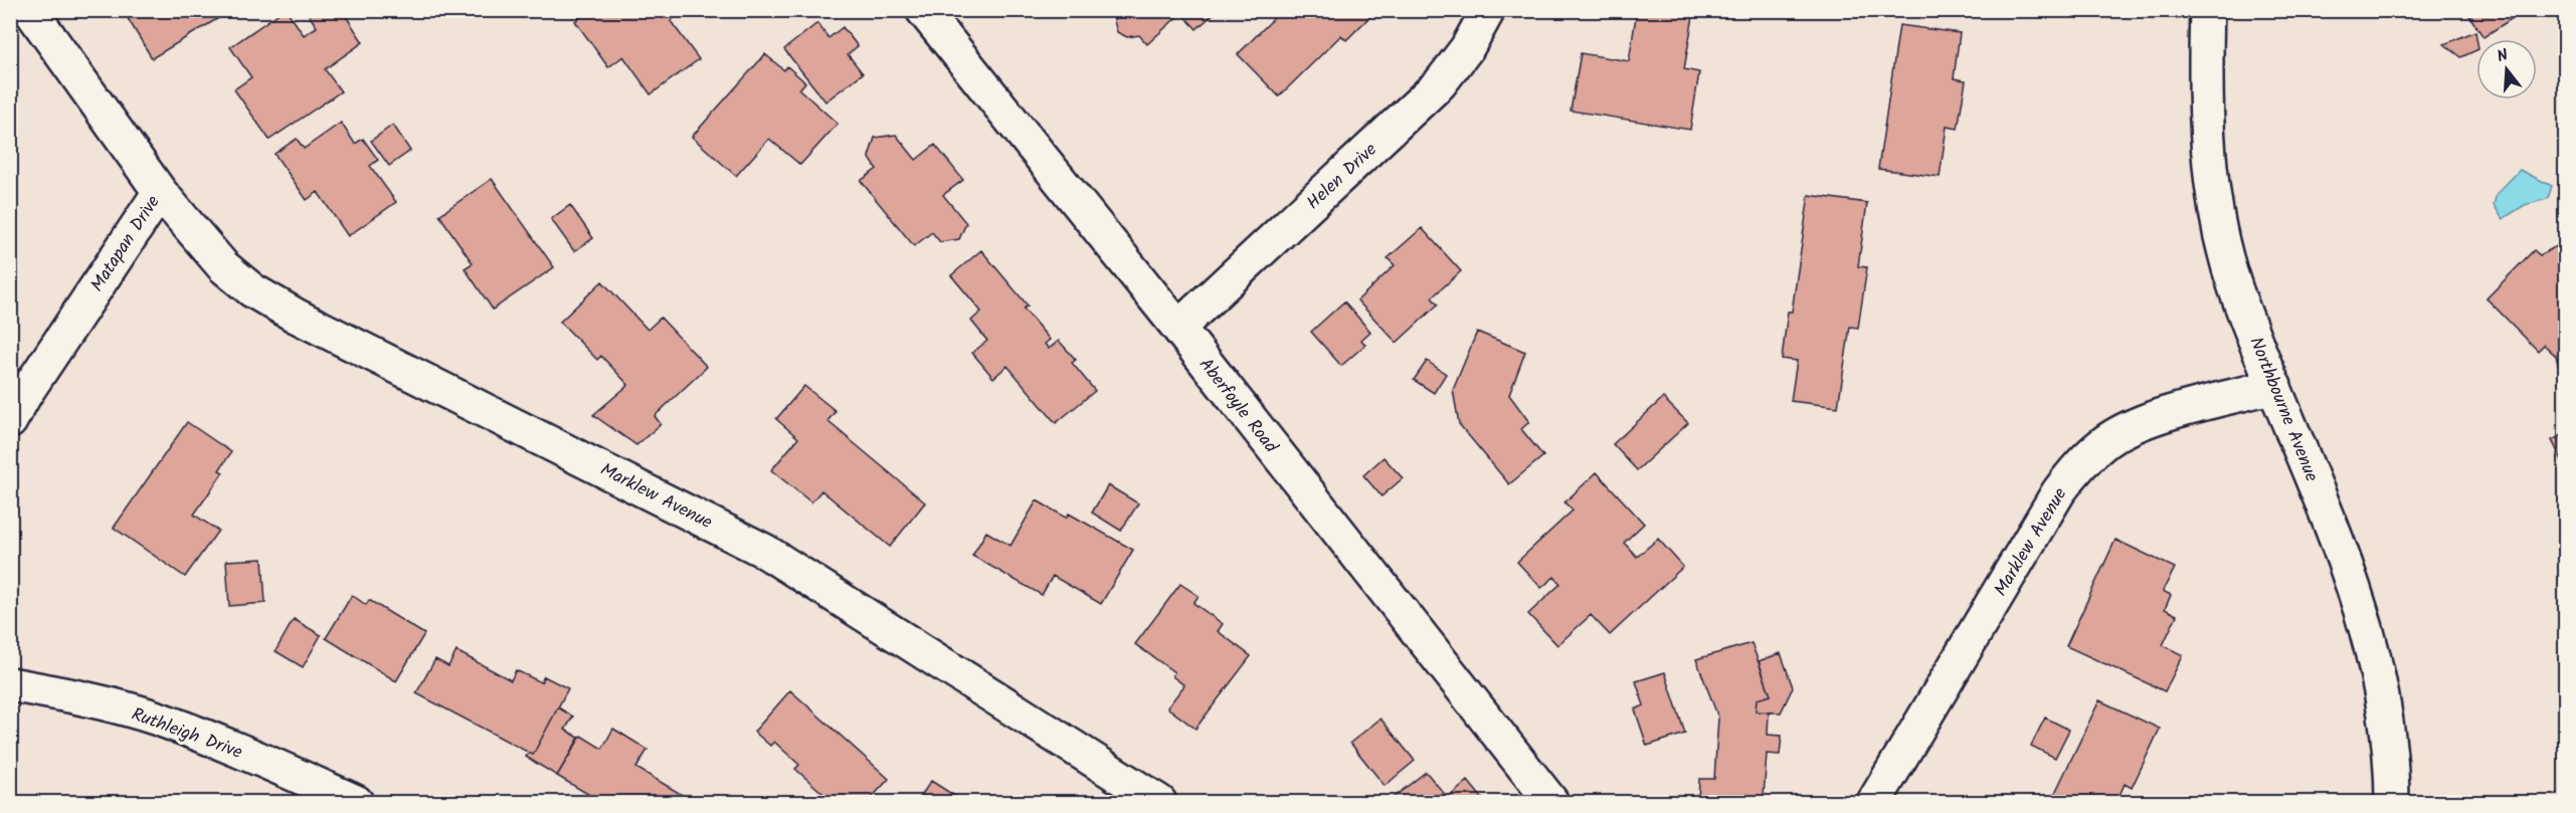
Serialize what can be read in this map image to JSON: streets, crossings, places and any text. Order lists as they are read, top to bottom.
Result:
{
  "streets": {
    "street": [
      "Helen Drive",
      "Matapan Drive",
      "Aberfoyle Road",
      "Northbourne Avenue",
      "Marklew Avenue",
      "Ruthleigh Drive"
    ]
  },
  "crossings": [
    ["Helen Drive", "Aberfoyle Road"],
    ["Matapan Drive", "Marklew Avenue"],
    ["Northbourne Avenue", "Marklew Avenue"]
  ],
  "north": "top"
}
